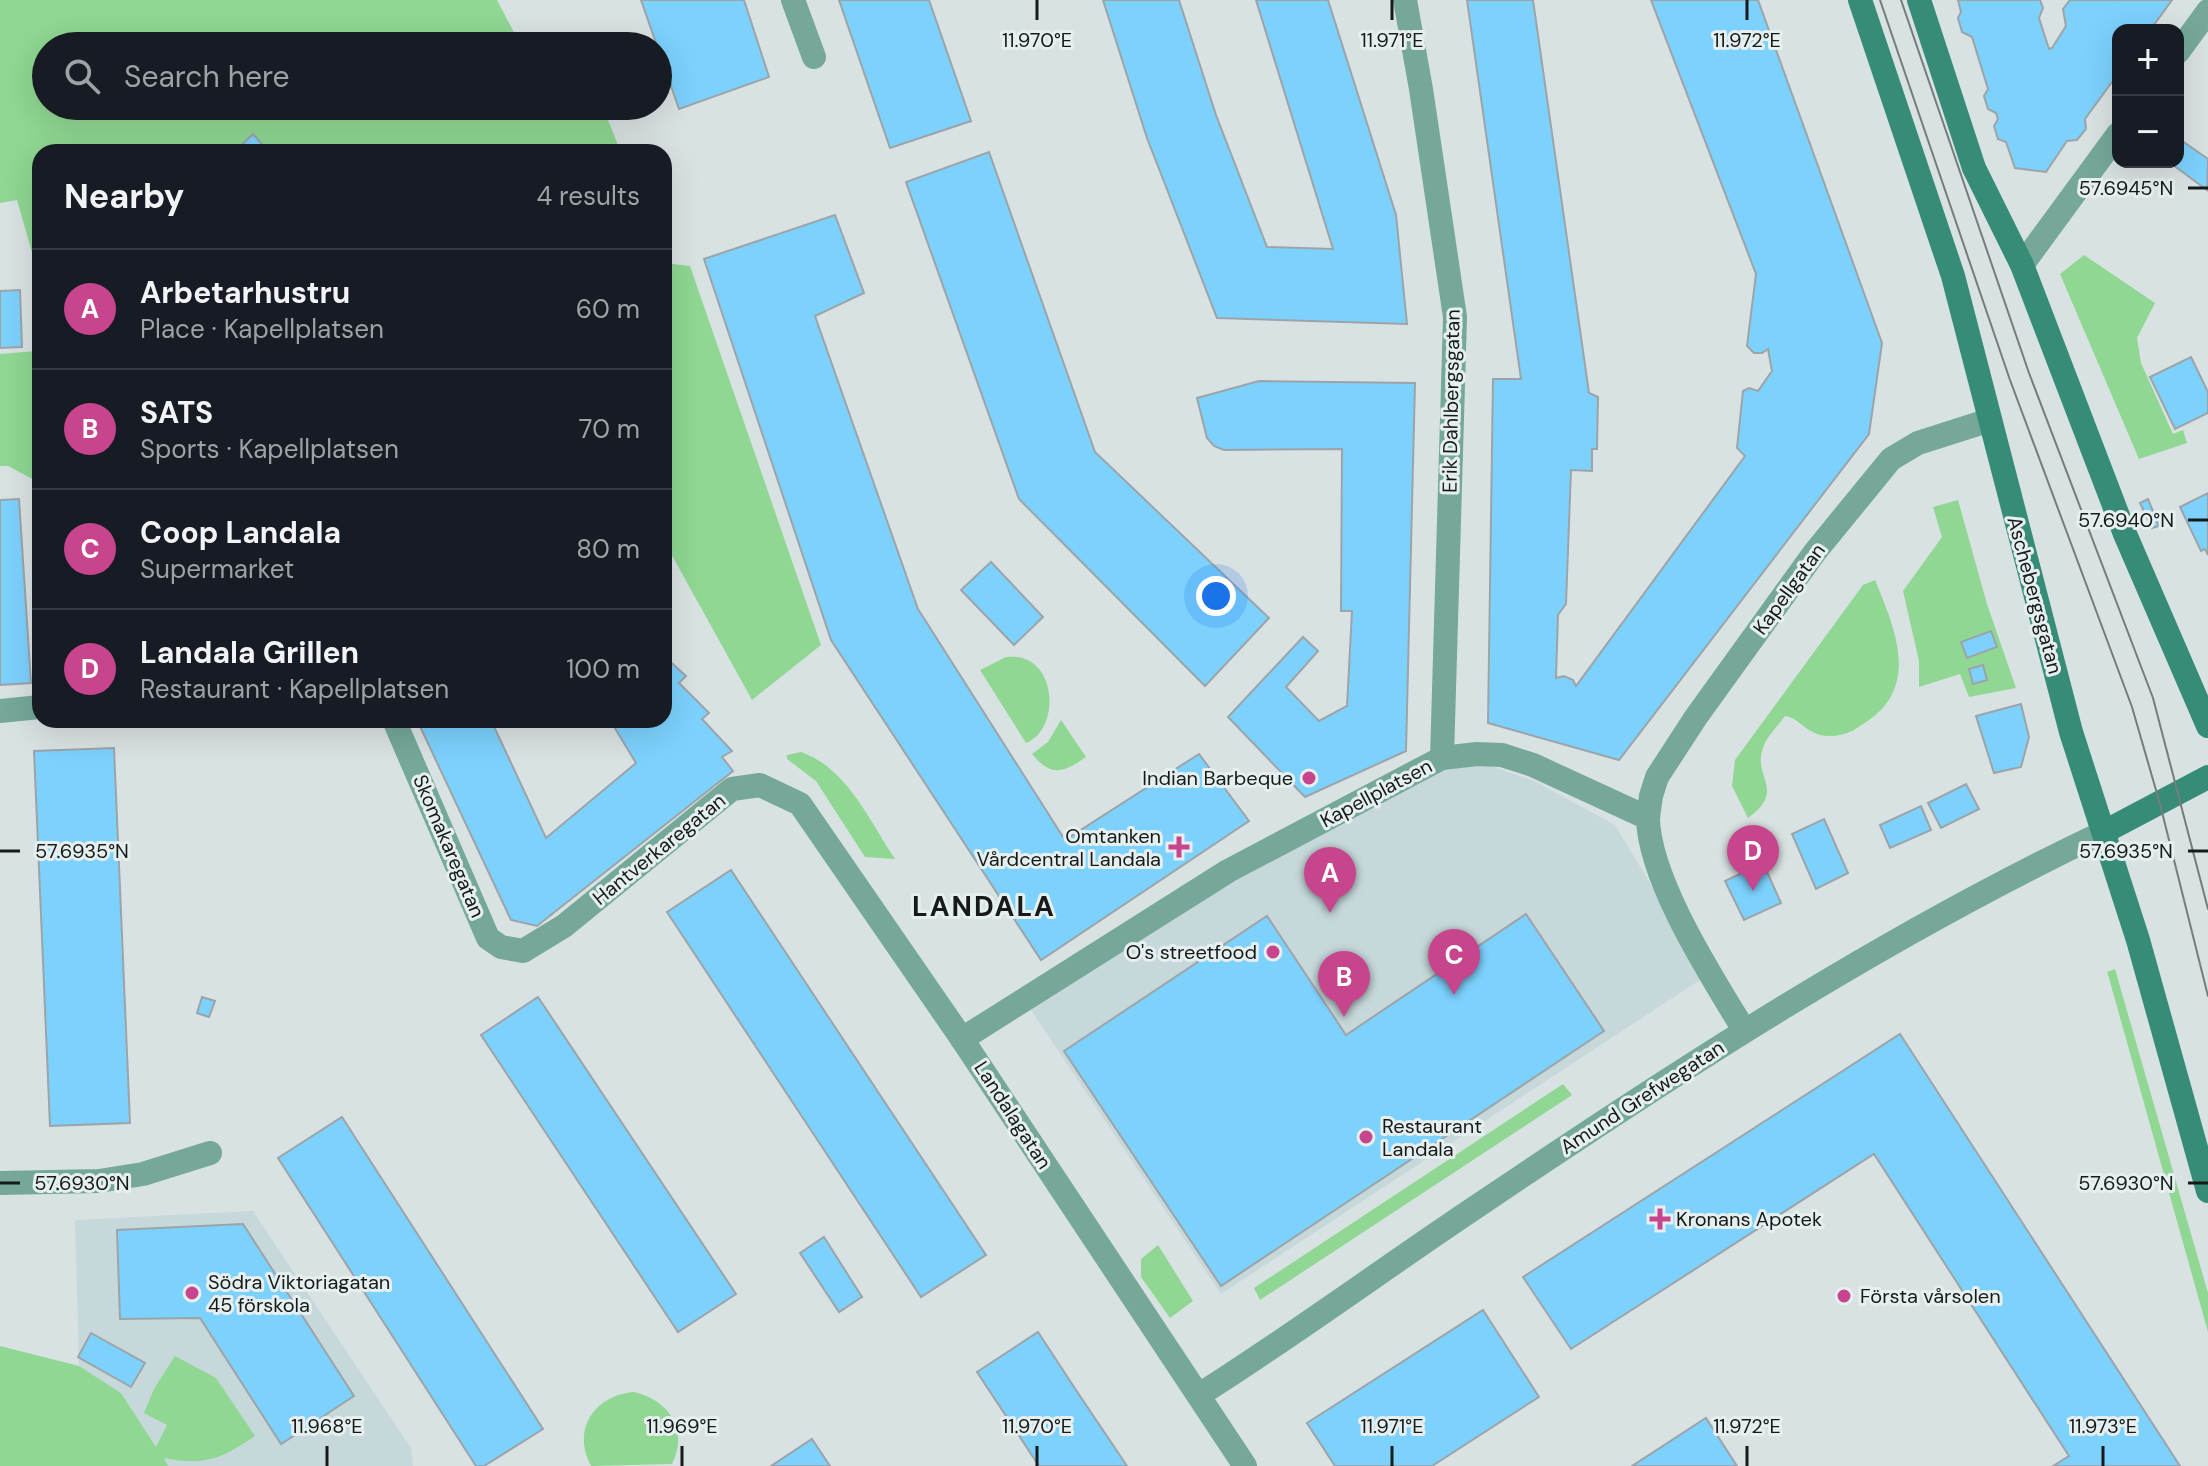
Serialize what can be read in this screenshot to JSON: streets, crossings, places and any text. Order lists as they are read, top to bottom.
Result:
{
  "streets": {
    "street": [
      "Erik Dahlbergsgatan",
      "Kapellgatan",
      "Aschebergsgatan",
      "Kapellplatsen",
      "Skomakaregatan",
      "Hantverkaregatan",
      "Amund Grefwegatan",
      "Landalagatan"
    ]
  },
  "crossings": [
    ["Erik Dahlbergsgatan", "Kapellplatsen"],
    ["Kapellgatan", "Aschebergsgatan"],
    ["Kapellgatan", "Kapellplatsen"],
    ["Aschebergsgatan", "Amund Grefwegatan"],
    ["Kapellplatsen", "Landalagatan"],
    ["Skomakaregatan", "Hantverkaregatan"],
    ["Hantverkaregatan", "Landalagatan"],
    ["Amund Grefwegatan", "Landalagatan"]
  ],
  "districts": ["LANDALA"],
  "places": {
    "other": [
      "Indian Barbeque",
      "O's streetfood",
      "Restaurant Landala",
      "Södra Viktoriagatan 45 förskola",
      "Första vårsolen"
    ],
    "health": ["Omtanken Vårdcentral Landala", "Kronans Apotek"]
  },
  "page": {
    "map_buttons": ["+", "−"],
    "search": "Search here",
    "heading": ["Nearby", "4 results"],
    "list": [
      {
        "mark": "A",
        "name": "Arbetarhustru",
        "note": "Place · Kapellplatsen",
        "value": "60 m"
      },
      {
        "mark": "B",
        "name": "SATS",
        "note": "Sports · Kapellplatsen",
        "value": "70 m"
      },
      {
        "mark": "C",
        "name": "Coop Landala",
        "note": "Supermarket",
        "value": "80 m"
      },
      {
        "mark": "D",
        "name": "Landala Grillen",
        "note": "Restaurant · Kapellplatsen",
        "value": "100 m"
      }
    ],
    "pins": [
      "D",
      "A",
      "C",
      "B"
    ]
  },
  "coordinates": [
    "11.970°E",
    "11.971°E",
    "11.972°E",
    "57.6945°N",
    "57.6940°N",
    "57.6935°N",
    "57.6930°N",
    "11.968°E",
    "11.969°E",
    "11.973°E"
  ]
}
